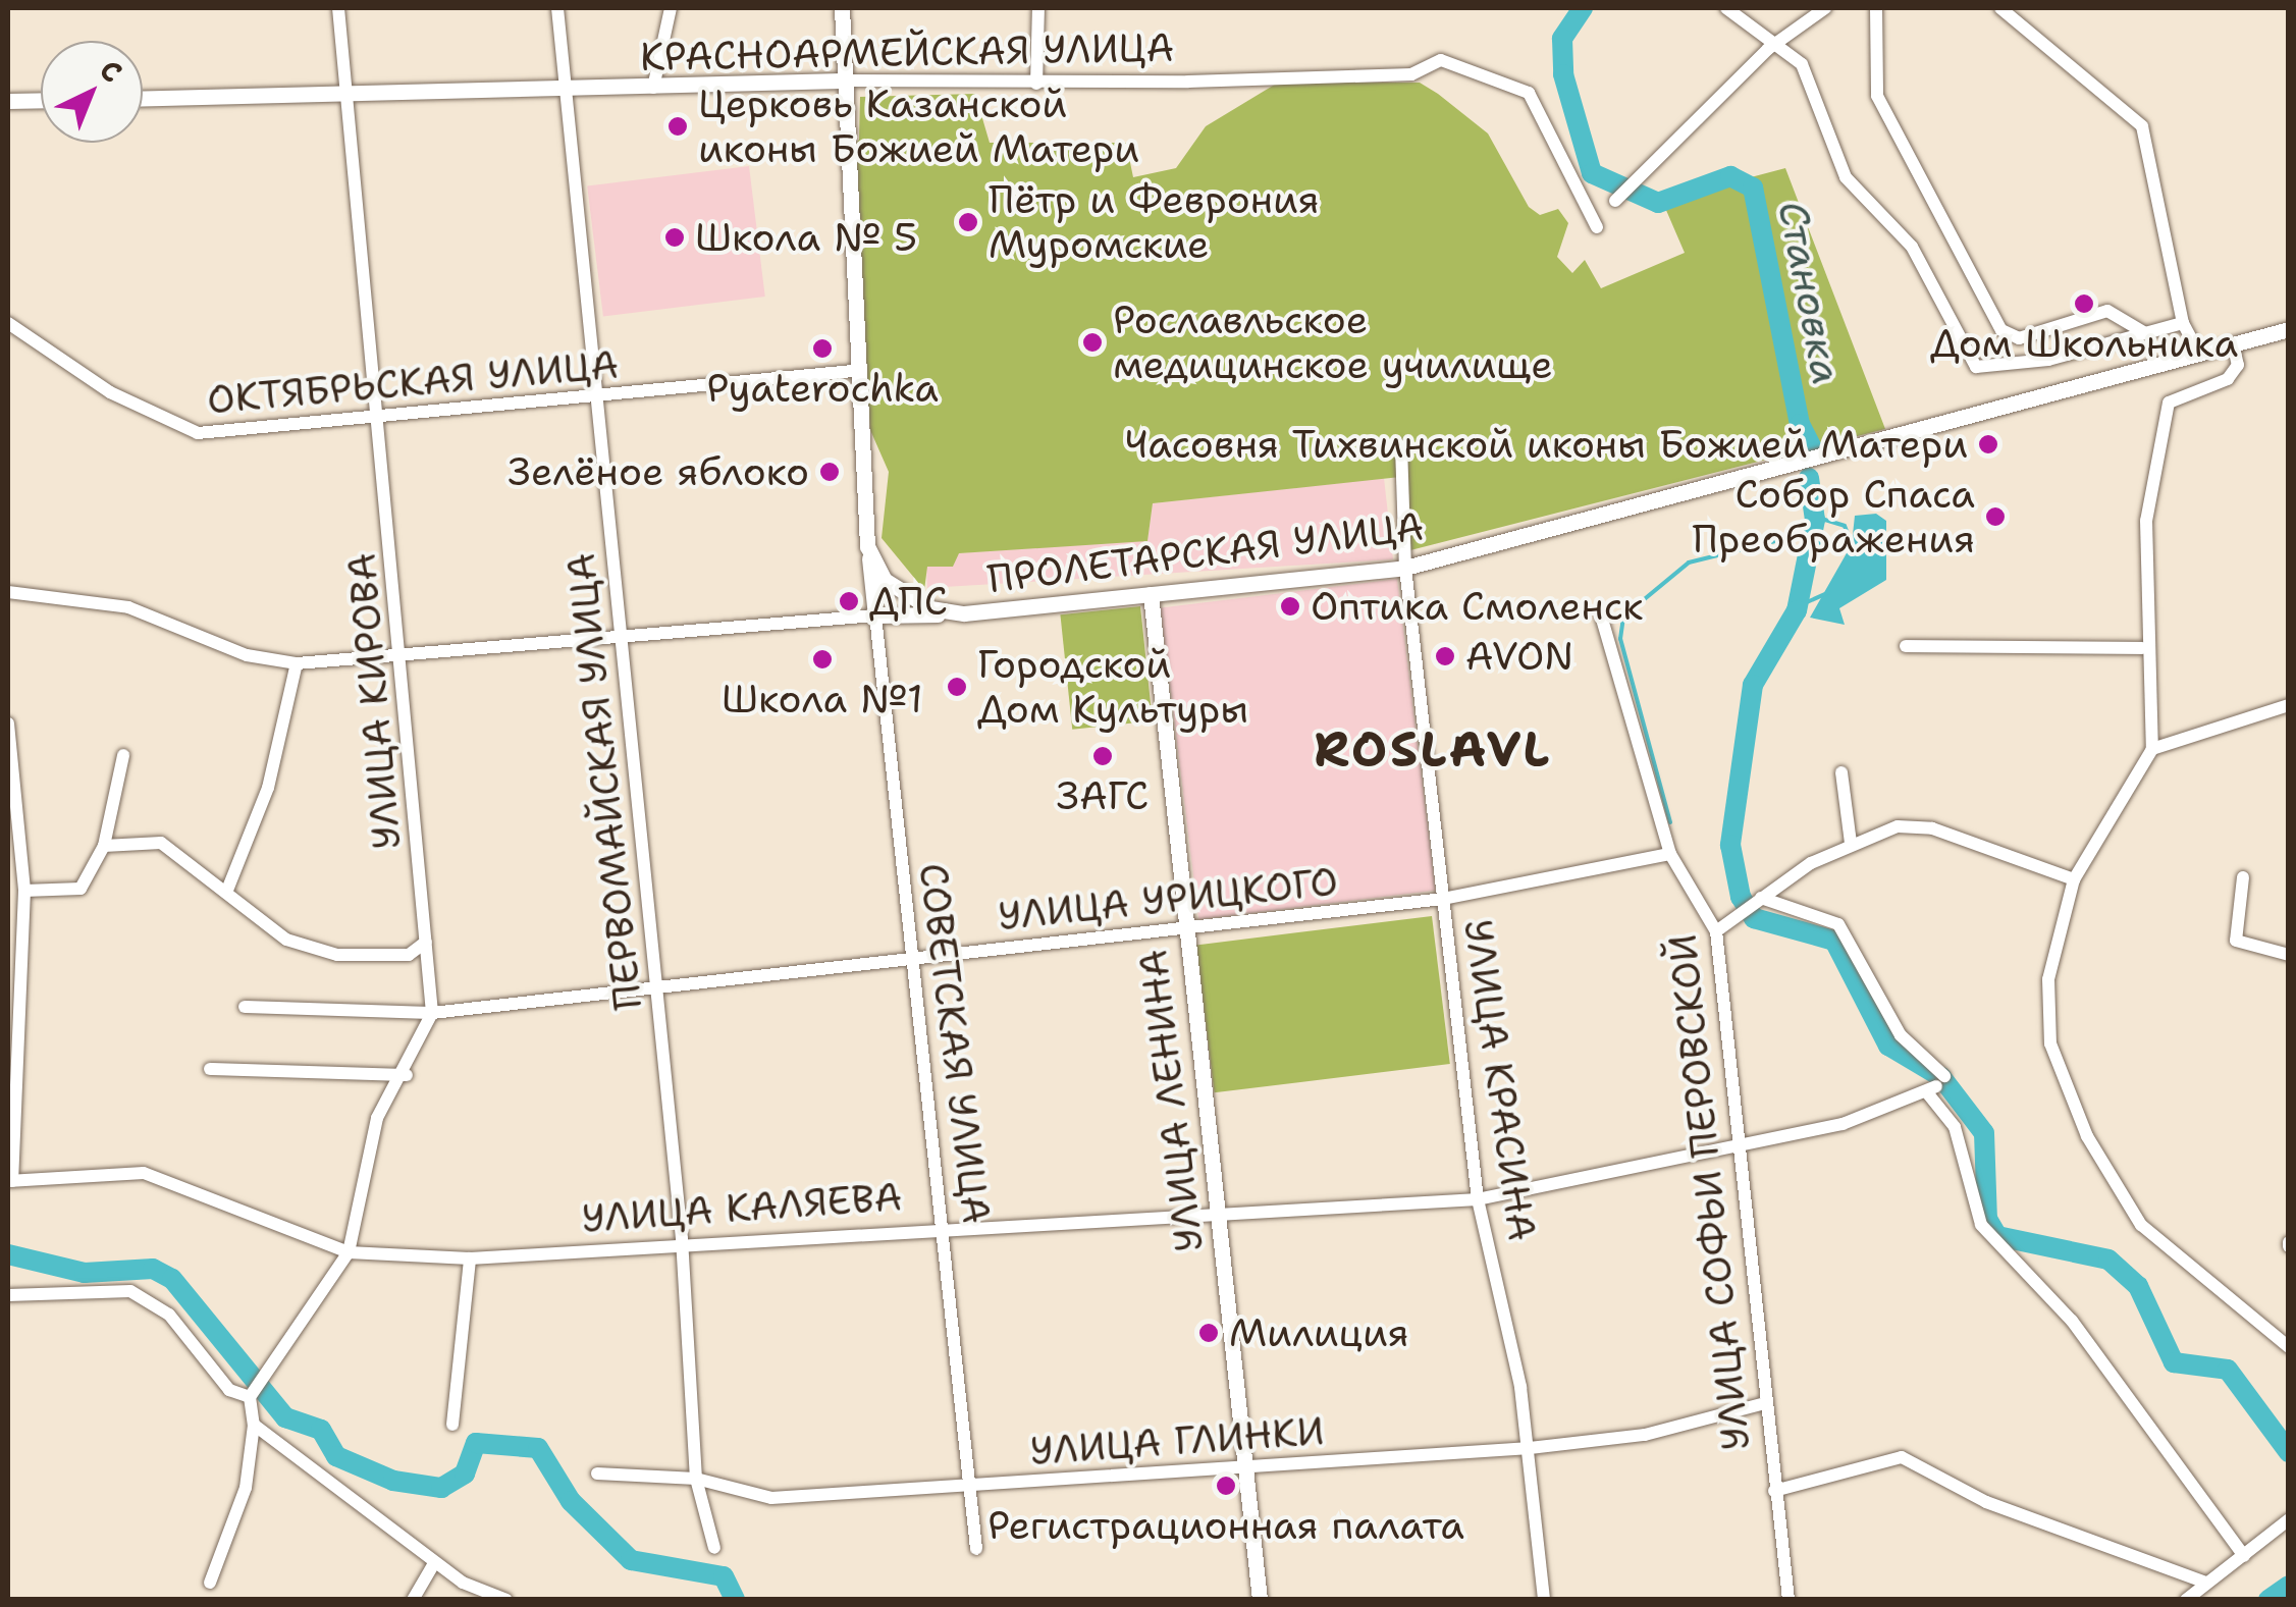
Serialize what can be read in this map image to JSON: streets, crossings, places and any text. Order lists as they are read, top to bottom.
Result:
{
  "streets": {
    "main road": [
      "КРАСНОАРМЕЙСКАЯ УЛИЦА",
      "ПРОЛЕТАРСКАЯ УЛИЦА",
      "СОВЕТСКАЯ УЛИЦА",
      "УЛИЦА ЛЕНИНА"
    ],
    "street": [
      "ОКТЯБРЬСКАЯ УЛИЦА",
      "УЛИЦА КИРОВА",
      "ПЕРВОМАЙСКАЯ УЛИЦА",
      "УЛИЦА УРИЦКОГО",
      "УЛИЦА КРАСИНА",
      "УЛИЦА СОФЬИ ПЕРОВСКОЙ",
      "УЛИЦА КАЛЯЕВА",
      "УЛИЦА ГЛИНКИ"
    ]
  },
  "crossings": [
    ["КРАСНОАРМЕЙСКАЯ УЛИЦА", "УЛИЦА КИРОВА"],
    ["КРАСНОАРМЕЙСКАЯ УЛИЦА", "ПЕРВОМАЙСКАЯ УЛИЦА"],
    ["КРАСНОАРМЕЙСКАЯ УЛИЦА", "СОВЕТСКАЯ УЛИЦА"],
    ["ОКТЯБРЬСКАЯ УЛИЦА", "УЛИЦА КИРОВА"],
    ["ОКТЯБРЬСКАЯ УЛИЦА", "ПЕРВОМАЙСКАЯ УЛИЦА"],
    ["ОКТЯБРЬСКАЯ УЛИЦА", "СОВЕТСКАЯ УЛИЦА"],
    ["ПРОЛЕТАРСКАЯ УЛИЦА", "УЛИЦА КИРОВА"],
    ["ПРОЛЕТАРСКАЯ УЛИЦА", "ПЕРВОМАЙСКАЯ УЛИЦА"],
    ["ПРОЛЕТАРСКАЯ УЛИЦА", "СОВЕТСКАЯ УЛИЦА"],
    ["ПРОЛЕТАРСКАЯ УЛИЦА", "УЛИЦА КРАСИНА"],
    ["ПРОЛЕТАРСКАЯ УЛИЦА", "УЛИЦА ЛЕНИНА"],
    ["УЛИЦА КИРОВА", "УЛИЦА УРИЦКОГО"],
    ["УЛИЦА КИРОВА", "УЛИЦА КАЛЯЕВА"],
    ["ПЕРВОМАЙСКАЯ УЛИЦА", "УЛИЦА УРИЦКОГО"],
    ["ПЕРВОМАЙСКАЯ УЛИЦА", "УЛИЦА КАЛЯЕВА"],
    ["ПЕРВОМАЙСКАЯ УЛИЦА", "УЛИЦА ГЛИНКИ"],
    ["УЛИЦА УРИЦКОГО", "СОВЕТСКАЯ УЛИЦА"],
    ["УЛИЦА УРИЦКОГО", "УЛИЦА КРАСИНА"],
    ["УЛИЦА УРИЦКОГО", "УЛИЦА ЛЕНИНА"],
    ["УЛИЦА УРИЦКОГО", "УЛИЦА СОФЬИ ПЕРОВСКОЙ"],
    ["СОВЕТСКАЯ УЛИЦА", "УЛИЦА КАЛЯЕВА"],
    ["СОВЕТСКАЯ УЛИЦА", "УЛИЦА ГЛИНКИ"],
    ["УЛИЦА КРАСИНА", "УЛИЦА КАЛЯЕВА"],
    ["УЛИЦА КРАСИНА", "УЛИЦА ГЛИНКИ"],
    ["УЛИЦА ЛЕНИНА", "УЛИЦА КАЛЯЕВА"],
    ["УЛИЦА ЛЕНИНА", "УЛИЦА ГЛИНКИ"],
    ["УЛИЦА СОФЬИ ПЕРОВСКОЙ", "УЛИЦА КАЛЯЕВА"],
    ["УЛИЦА СОФЬИ ПЕРОВСКОЙ", "УЛИЦА ГЛИНКИ"]
  ],
  "districts": ["ROSLAVL"],
  "water": ["Становка"],
  "places": [
    "Церковь Казанской иконы Божией Матери",
    "Пётр и Феврония Муромские",
    "Школа № 5",
    "Дом Школьника",
    "Рославльское медицинское училище",
    "Pyaterochka",
    "Часовня Тихвинской иконы Божией Матери",
    "Зелёное яблоко",
    "Собор Спаса Преображения",
    "ДПС",
    "Оптика Смоленск",
    "AVON",
    "Школа №1",
    "Городской Дом Культуры",
    "ЗАГС",
    "Милиция",
    "Регистрационная палата"
  ],
  "north": "top right"
}
